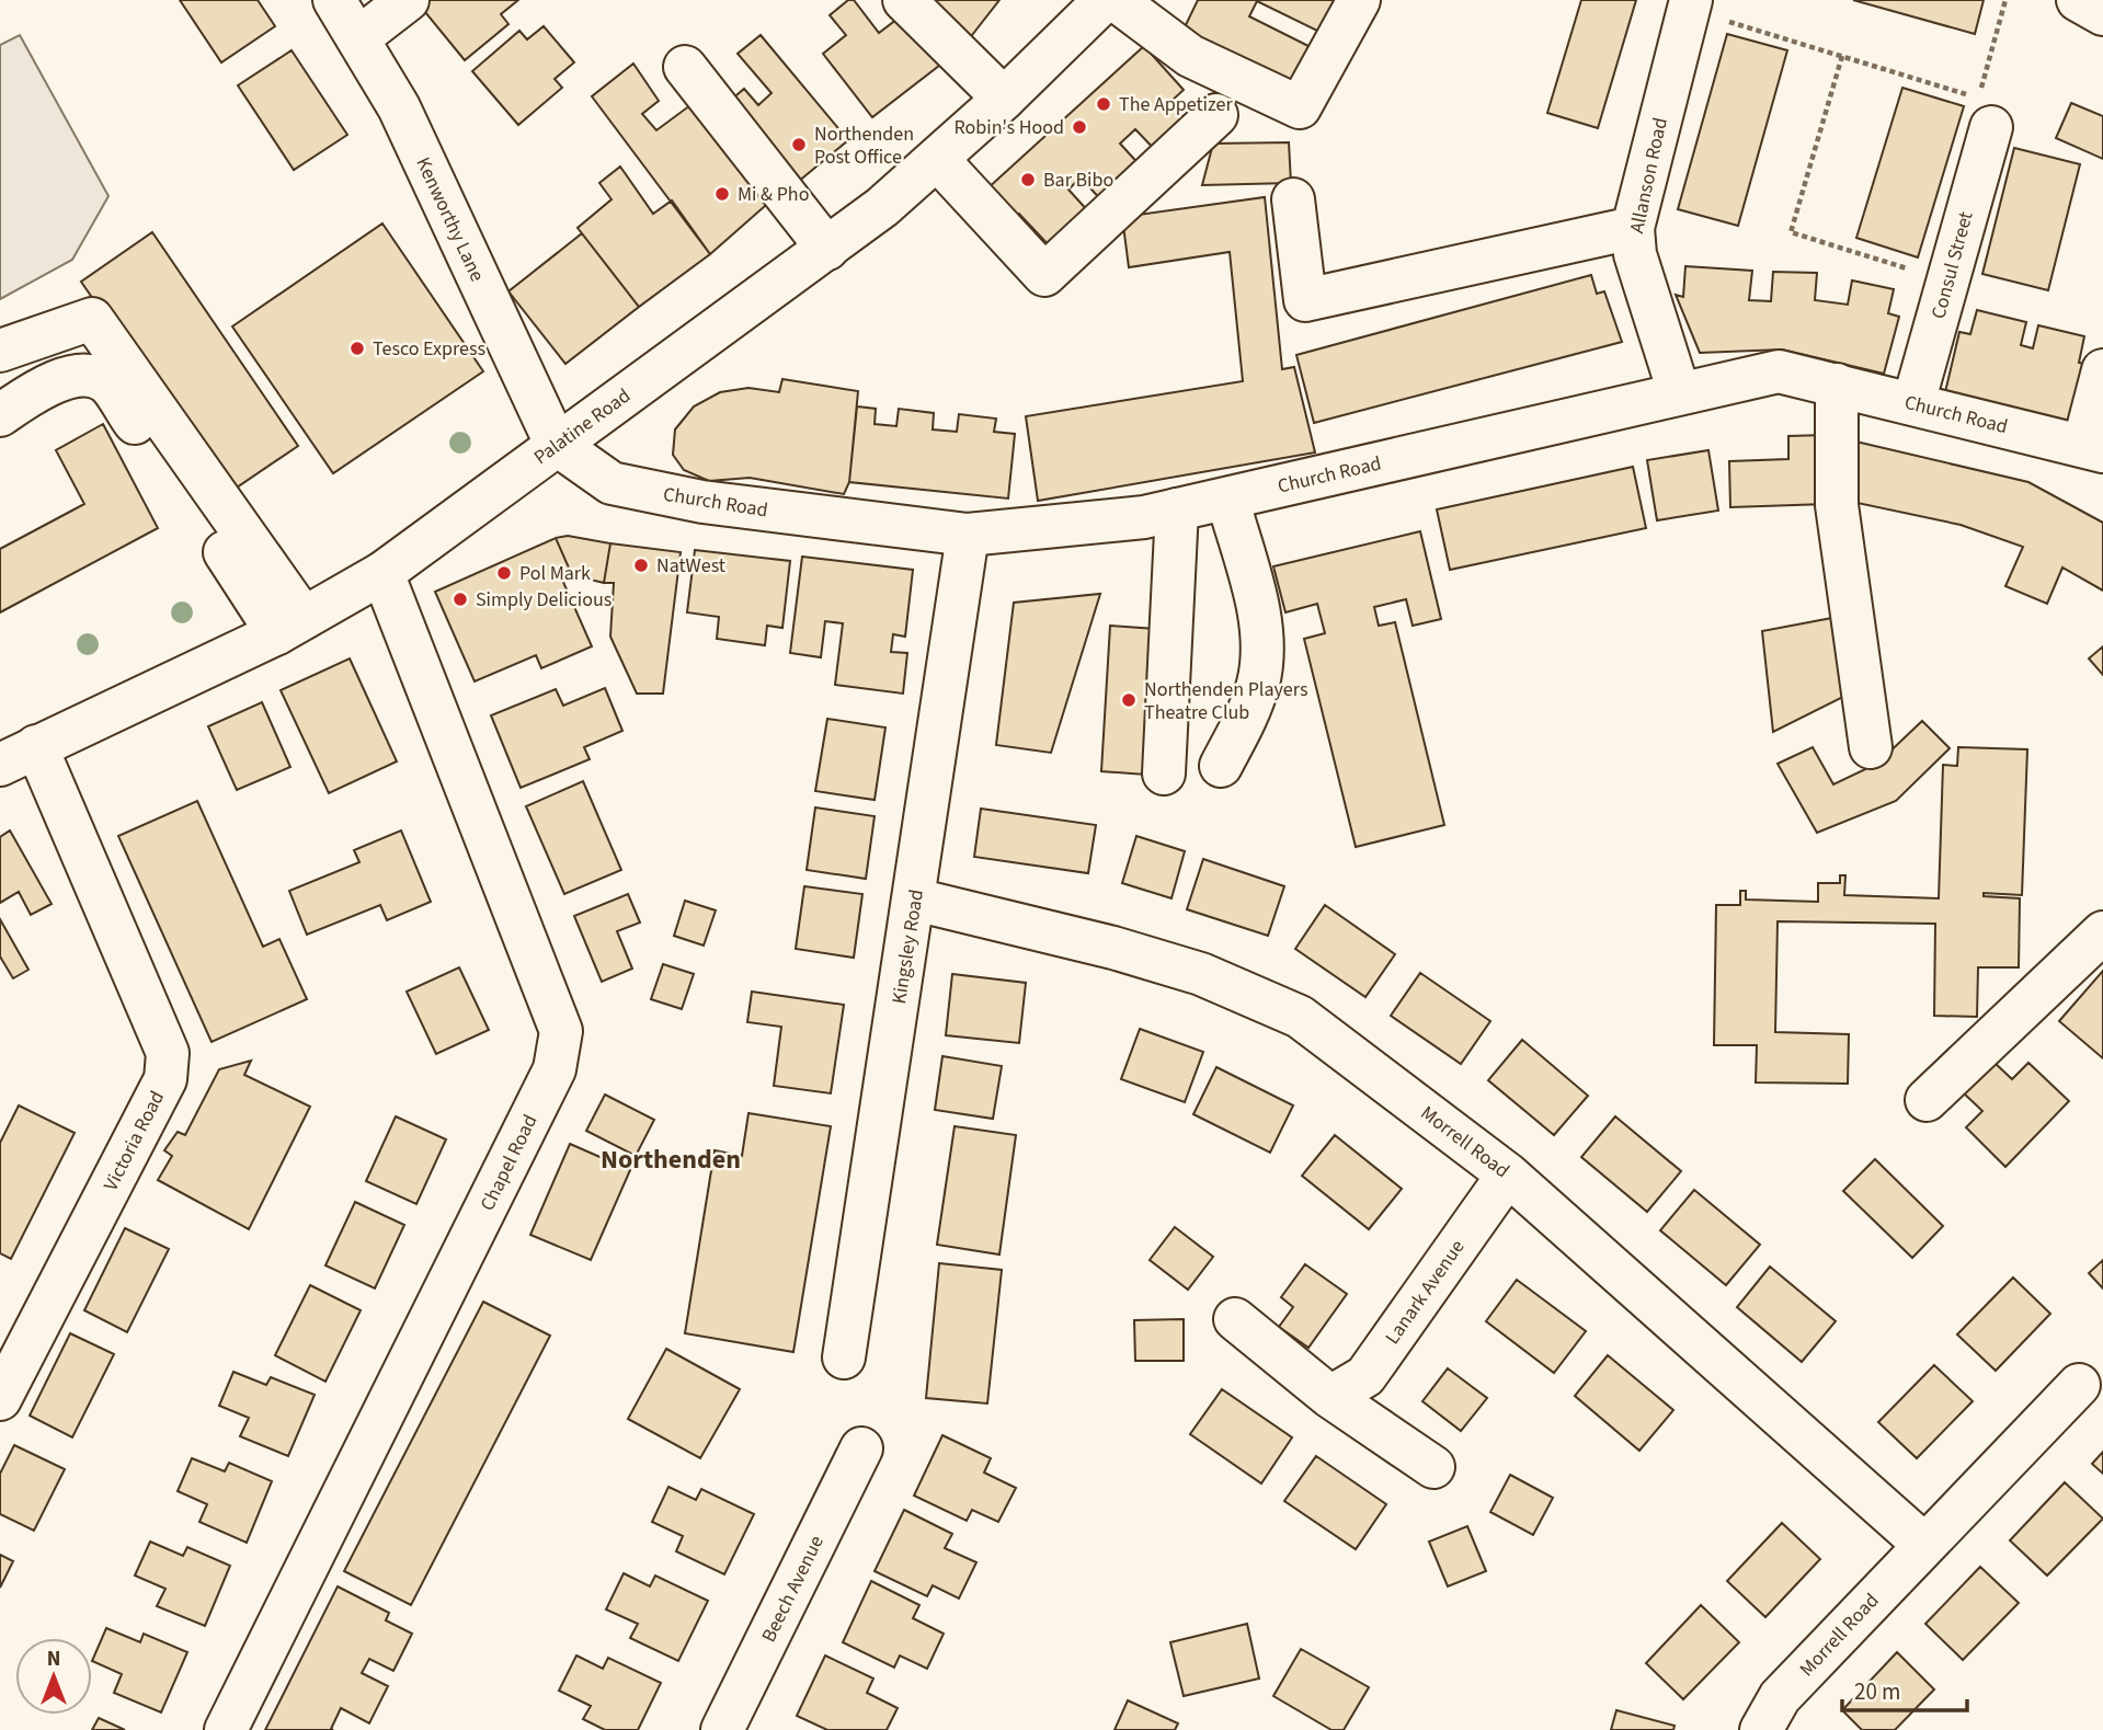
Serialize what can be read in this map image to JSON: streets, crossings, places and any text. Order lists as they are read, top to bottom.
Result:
{
  "streets": {
    "street": [
      "Allanson Road",
      "Kenworthy Lane",
      "Consul Street",
      "Church Road",
      "Palatine Road",
      "Kingsley Road",
      "Victoria Road",
      "Morrell Road",
      "Chapel Road",
      "Lanark Avenue",
      "Beech Avenue"
    ]
  },
  "crossings": [
    ["Allanson Road", "Church Road"],
    ["Kenworthy Lane", "Church Road"],
    ["Kenworthy Lane", "Palatine Road"],
    ["Consul Street", "Church Road"],
    ["Church Road", "Palatine Road"],
    ["Church Road", "Kingsley Road"],
    ["Palatine Road", "Victoria Road"],
    ["Palatine Road", "Chapel Road"],
    ["Kingsley Road", "Morrell Road"],
    ["Morrell Road", "Lanark Avenue"]
  ],
  "districts": ["Northenden"],
  "places": [
    "The Appetizer",
    "Robin's Hood",
    "Northenden Post Office",
    "Bar Bibo",
    "Mi & Pho",
    "Tesco Express",
    "NatWest",
    "Pol Mark",
    "Simply Delicious",
    "Northenden Players Theatre Club"
  ],
  "scale_bar": "20 m",
  "north": "top"
}
